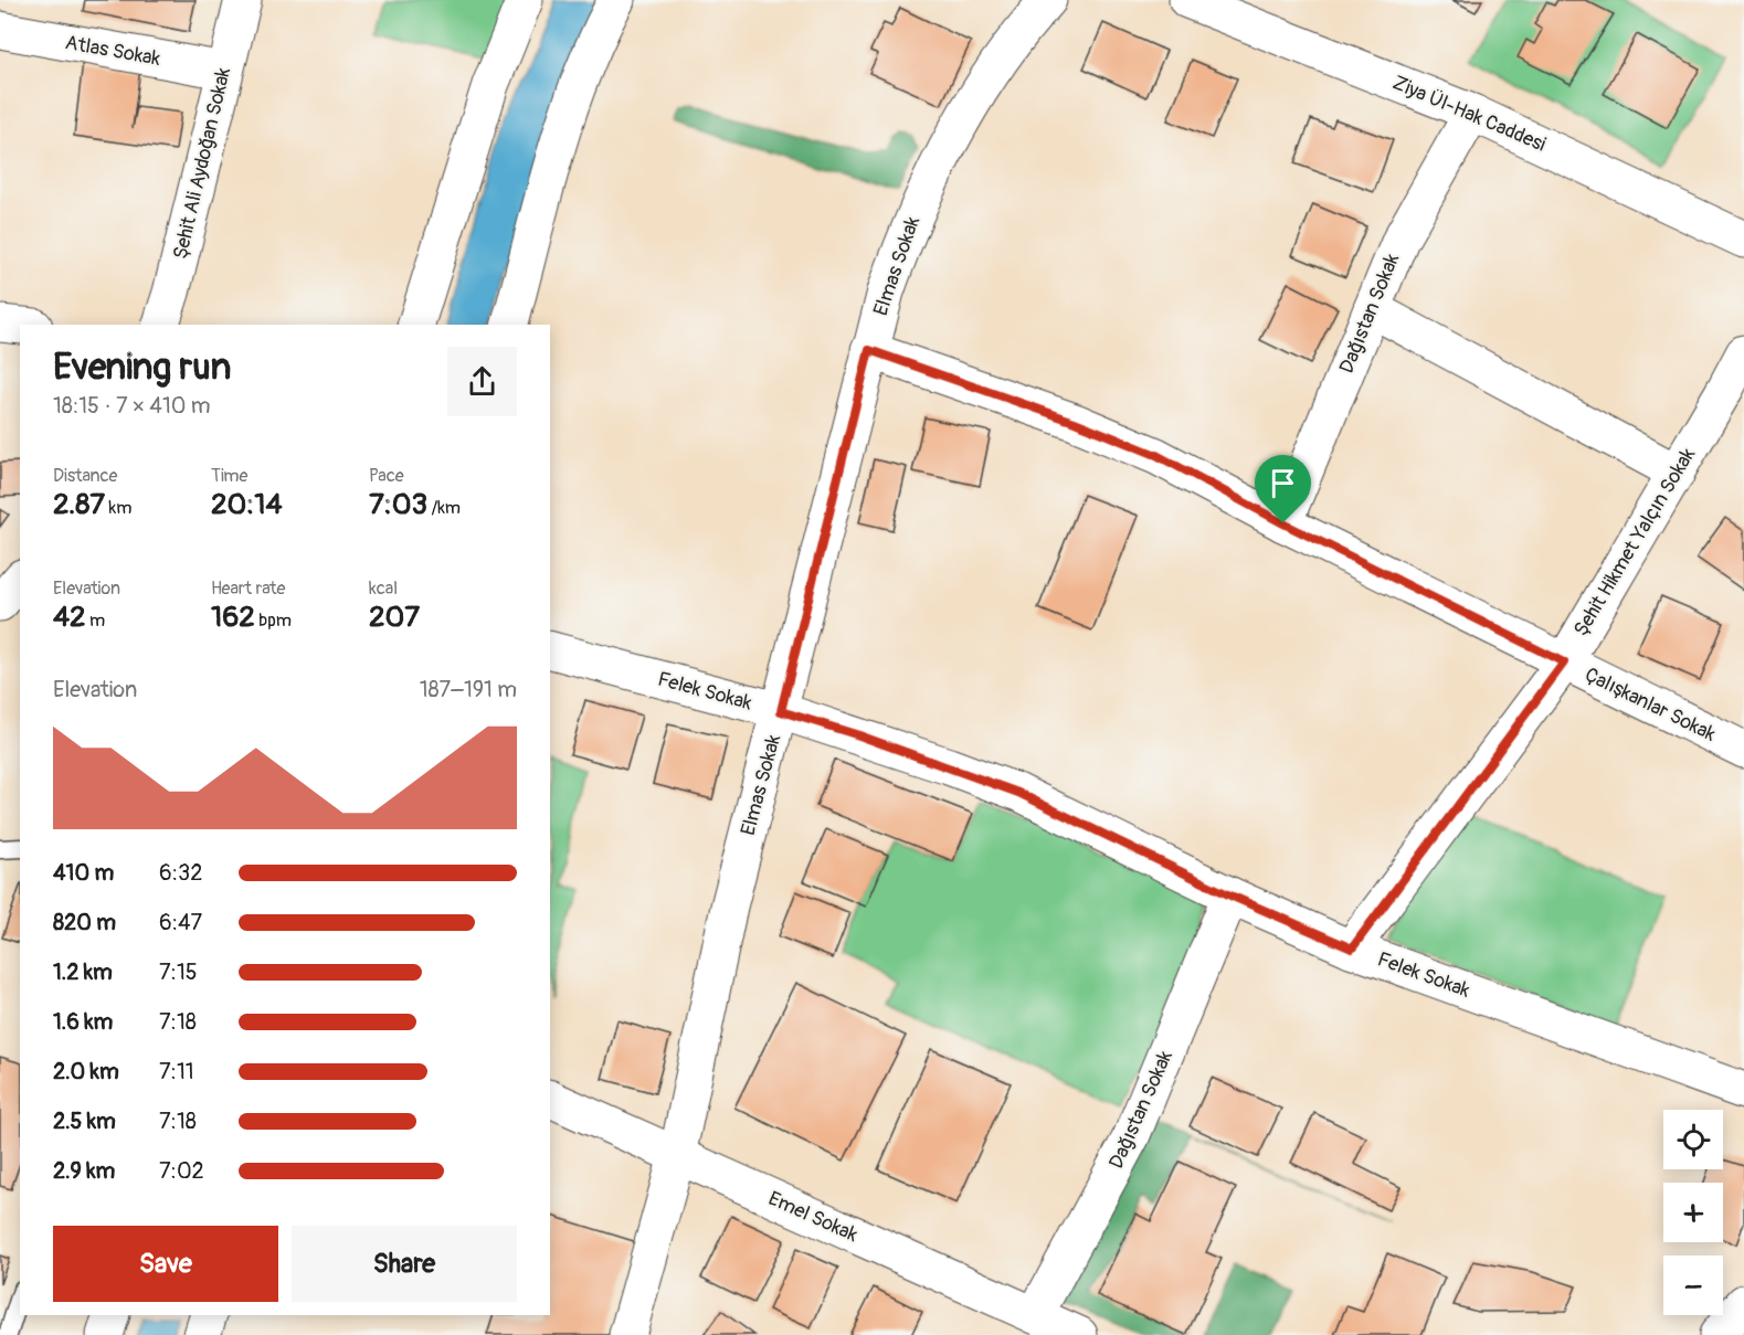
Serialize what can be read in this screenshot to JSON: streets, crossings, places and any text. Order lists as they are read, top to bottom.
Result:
{
  "streets": {
    "street": [
      "Atlas Sokak",
      "Ziya Ül-Hak Caddesi",
      "Şehit Ali Aydoğan Sokak",
      "Elmas Sokak",
      "Dağıstan Sokak",
      "Şehit Hikmet Yalçın Sokak",
      "Felek Sokak",
      "Çalışkanlar Sokak",
      "Emel Sokak"
    ]
  },
  "crossings": [
    ["Atlas Sokak", "Şehit Ali Aydoğan Sokak"],
    ["Ziya Ül-Hak Caddesi", "Dağıstan Sokak"],
    ["Elmas Sokak", "Felek Sokak"],
    ["Elmas Sokak", "Çalışkanlar Sokak"],
    ["Elmas Sokak", "Emel Sokak"],
    ["Dağıstan Sokak", "Felek Sokak"],
    ["Dağıstan Sokak", "Çalışkanlar Sokak"],
    ["Dağıstan Sokak", "Emel Sokak"],
    ["Şehit Hikmet Yalçın Sokak", "Felek Sokak"],
    ["Şehit Hikmet Yalçın Sokak", "Çalışkanlar Sokak"]
  ],
  "page": {
    "heading": ["Evening run", "18:15 · 7 × 410 m"],
    "stats": [
      ["Distance", "2.87 km"],
      ["Time", "20:14"],
      ["Pace", "7:03 /km"],
      ["Elevation", "42 m"],
      ["Heart rate", "162 bpm"],
      ["kcal", "207"]
    ],
    "chart": ["Elevation", "187–191 m"],
    "list": [
      {
        "name": "410 m",
        "note": "6:32"
      },
      {
        "name": "820 m",
        "note": "6:47"
      },
      {
        "name": "1.2 km",
        "note": "7:15"
      },
      {
        "name": "1.6 km",
        "note": "7:18"
      },
      {
        "name": "2.0 km",
        "note": "7:11"
      },
      {
        "name": "2.5 km",
        "note": "7:18"
      },
      {
        "name": "2.9 km",
        "note": "7:02"
      }
    ],
    "map_buttons": ["+", "−"],
    "buttons": ["Save", "Share"]
  }
}
